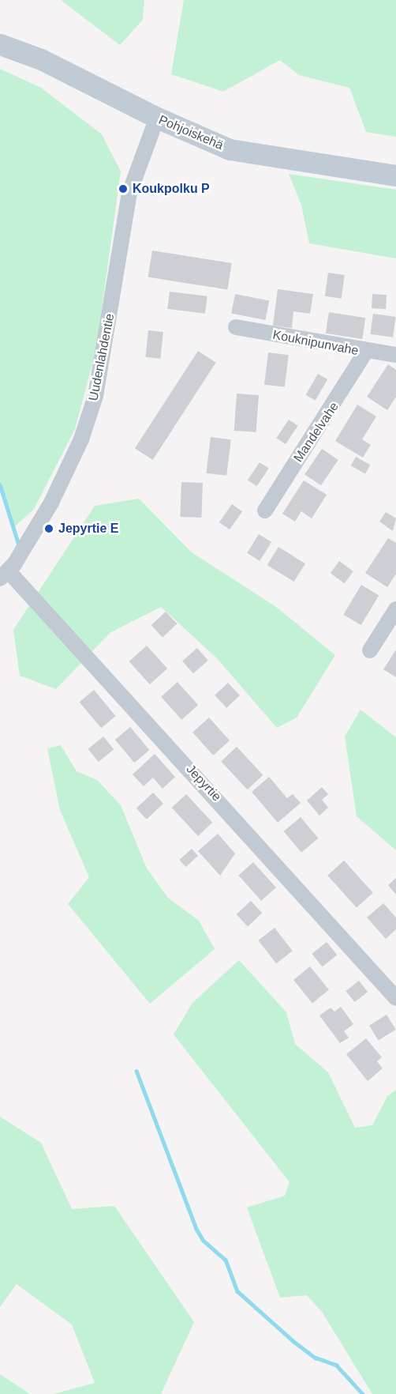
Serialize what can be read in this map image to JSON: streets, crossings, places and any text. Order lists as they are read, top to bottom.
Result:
{
  "streets": {
    "main road": ["Pohjoiskehä"],
    "street": [
      "Kouknipunvahe",
      "Uudenlahdentie",
      "Mandelvahe",
      "Jepyrtie"
    ]
  },
  "crossings": [
    ["Pohjoiskehä", "Uudenlahdentie"],
    ["Kouknipunvahe", "Mandelvahe"],
    ["Uudenlahdentie", "Jepyrtie"]
  ],
  "places": ["Koukpolku P", "Jepyrtie E"]
}
